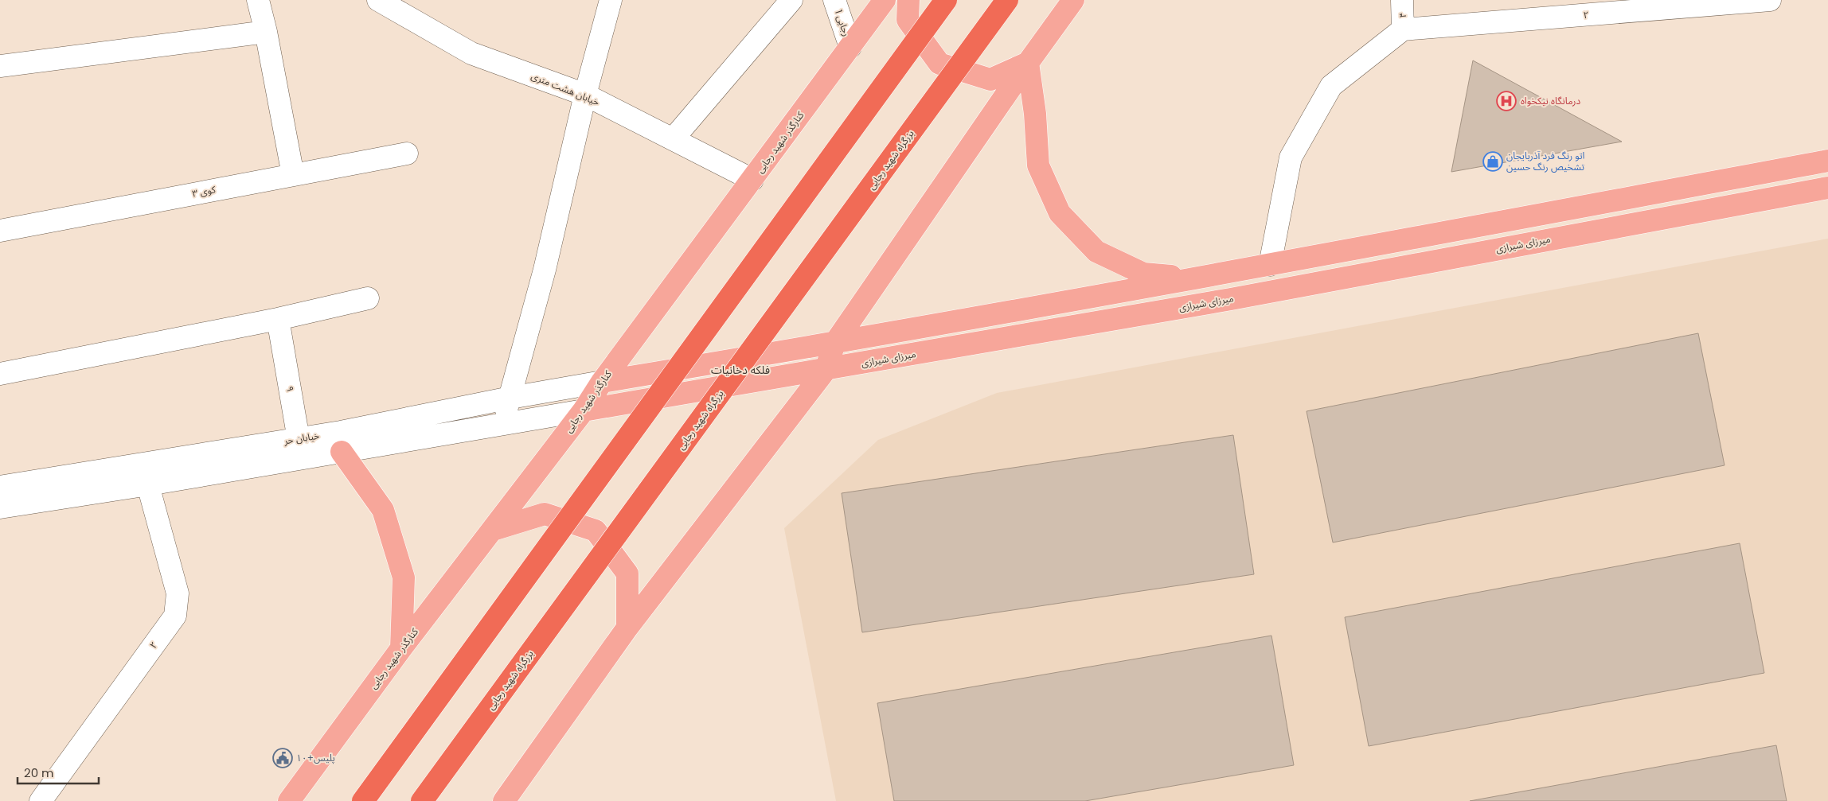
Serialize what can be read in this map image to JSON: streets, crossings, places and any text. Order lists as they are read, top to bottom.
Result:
{
  "streets": {
    "highway": ["بزرگراه شهید رجایی"],
    "main road": ["کنارگذر شهید رجایی", "میرزای شیرازی"],
    "street": [
      "۴",
      "۲",
      "رجایی 1",
      "خیابان هشت متری",
      "کوی ۳",
      "۹",
      "خیابان حر"
    ]
  },
  "crossings": [
    ["۴", "۲"],
    ["۲", "خیابان حر"],
    ["رجایی 1", "کنارگذر شهید رجایی"],
    ["خیابان هشت متری", "کنارگذر شهید رجایی"],
    ["کنارگذر شهید رجایی", "میرزای شیرازی"],
    ["کنارگذر شهید رجایی", "خیابان حر"],
    ["میرزای شیرازی", "خیابان حر"],
    ["۹", "خیابان حر"]
  ],
  "districts": ["فلکه دخانیات"],
  "places": {
    "hospital": ["درمانگاه نیکخواه"],
    "shop": ["اتو رنگ فرد آذربایجان تشخیص رنگ حسین"],
    "public building": ["پلیس+١٠"]
  },
  "scale_bar": "20 m"
}
